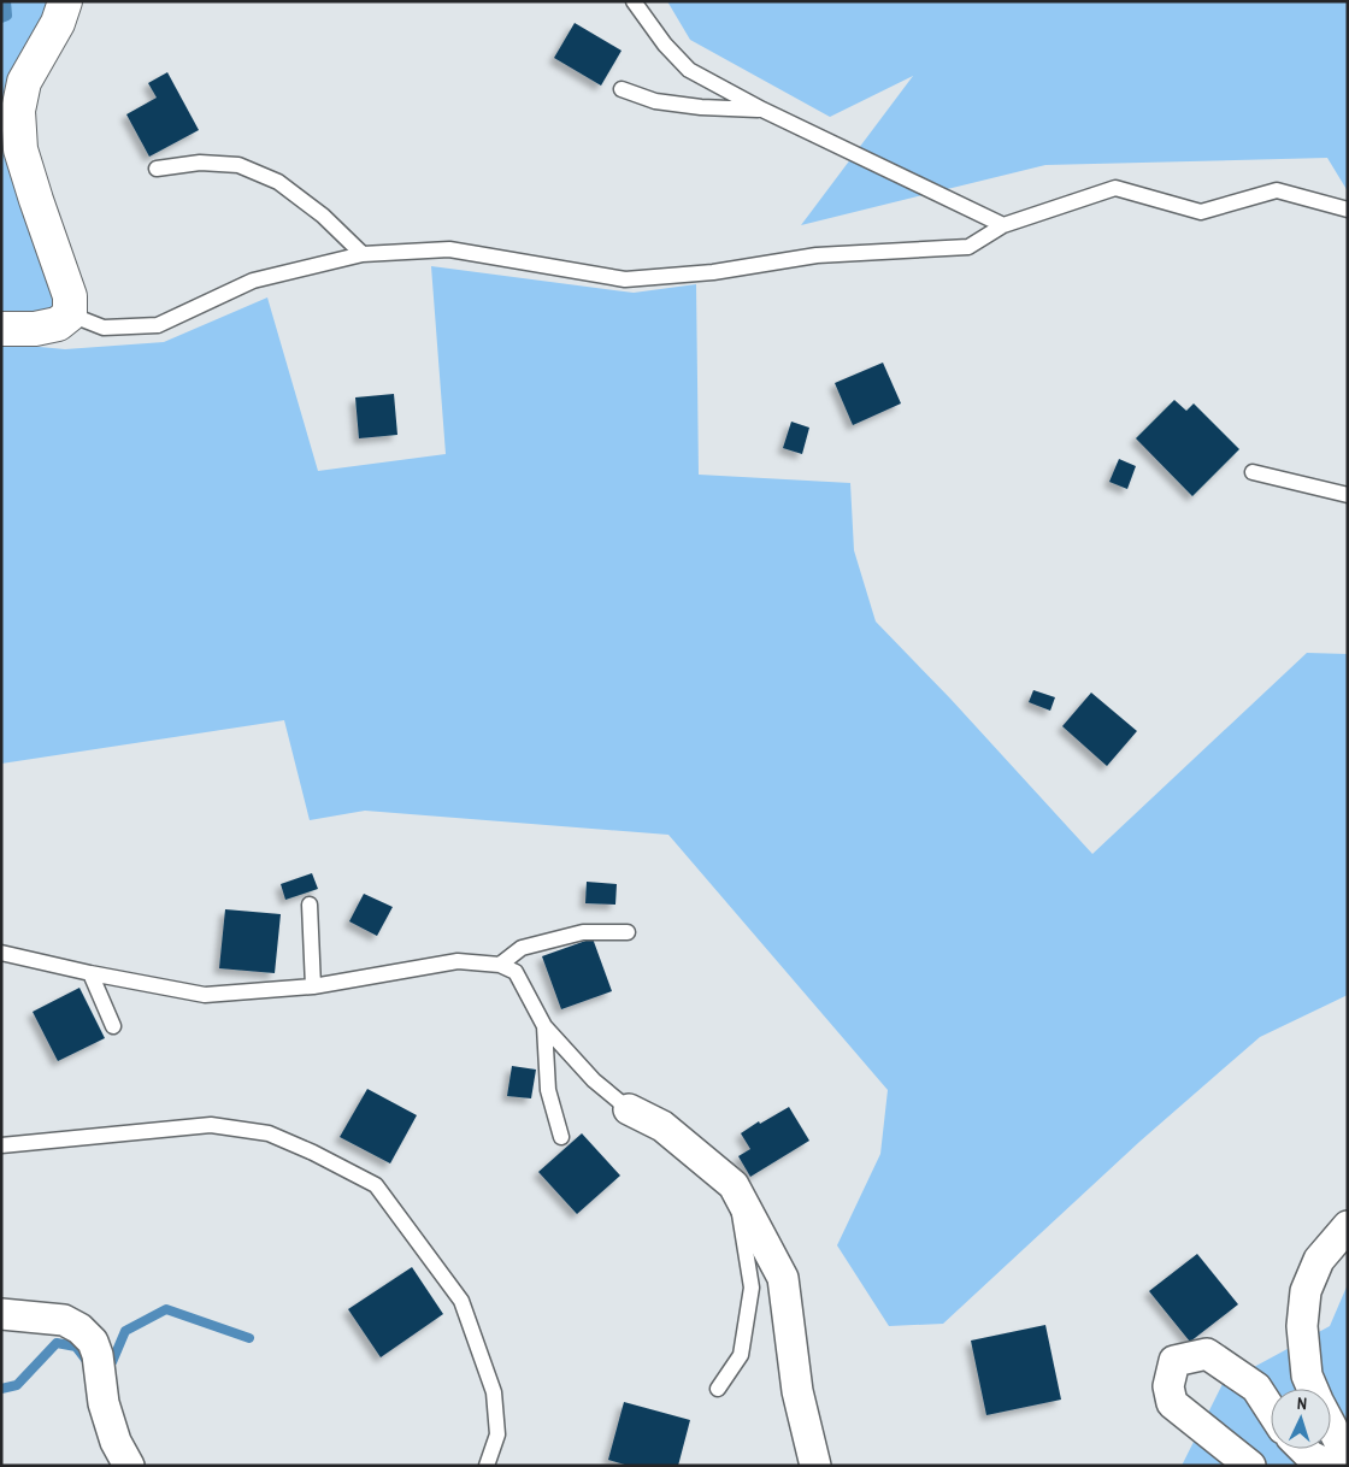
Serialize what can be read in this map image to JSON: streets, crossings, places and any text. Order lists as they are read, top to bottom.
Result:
{
  "north": "top"
}
